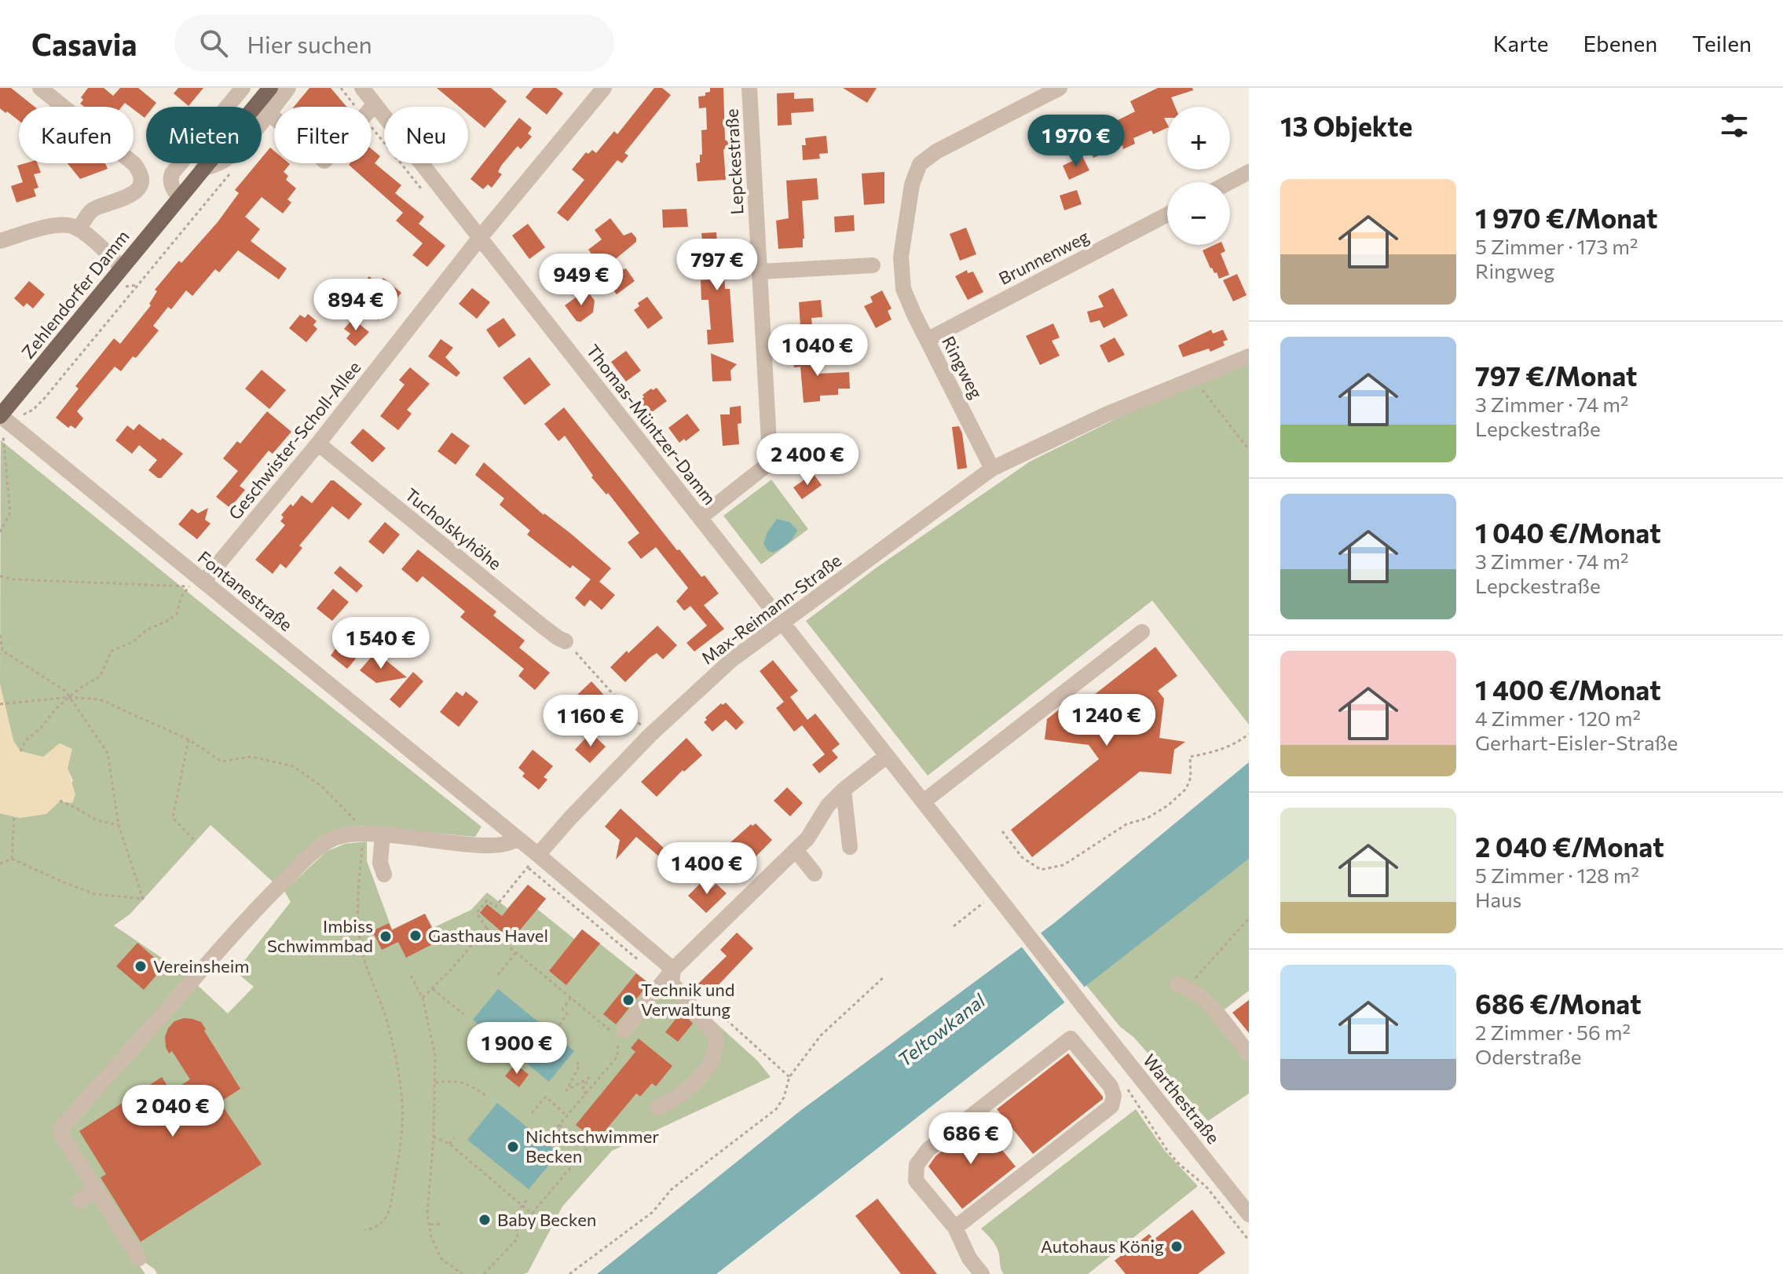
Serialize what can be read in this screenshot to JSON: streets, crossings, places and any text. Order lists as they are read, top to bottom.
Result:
{
  "streets": {
    "main road": ["Zehlendorfer Damm"],
    "street": [
      "Lepckestraße",
      "Brunnenweg",
      "Ringweg",
      "Thomas-Müntzer-Damm",
      "Geschwister-Scholl-Allee",
      "Tucholskyhöhe",
      "Fontanestraße",
      "Max-Reimann-Straße",
      "Warthestraße"
    ]
  },
  "crossings": [
    ["Lepckestraße", "Thomas-Müntzer-Damm"],
    ["Brunnenweg", "Ringweg"],
    ["Zehlendorfer Damm", "Fontanestraße"],
    ["Ringweg", "Max-Reimann-Straße"],
    ["Thomas-Müntzer-Damm", "Geschwister-Scholl-Allee"],
    ["Thomas-Müntzer-Damm", "Max-Reimann-Straße"],
    ["Geschwister-Scholl-Allee", "Tucholskyhöhe"],
    ["Geschwister-Scholl-Allee", "Fontanestraße"],
    ["Fontanestraße", "Max-Reimann-Straße"]
  ],
  "water": ["Teltowkanal"],
  "places": [
    "Gasthaus Havel",
    "Imbiss Schwimmbad",
    "Vereinsheim",
    "Technik und Verwaltung",
    "Nichtschwimmer Becken",
    "Baby Becken",
    "Autohaus König"
  ],
  "page": {
    "header": "Casavia",
    "search": "Hier suchen",
    "nav": ["Karte", "Ebenen", "Teilen"],
    "heading": "13 Objekte",
    "map_buttons": ["+", "−"],
    "chip": [
      "Kaufen",
      "Mieten",
      "Filter",
      "Neu"
    ],
    "price": [
      "1 970 €",
      "797 €",
      "949 €",
      "894 €",
      "1 040 €",
      "2 400 €",
      "1 540 €",
      "1 240 €",
      "1 160 €",
      "1 400 €",
      "1 900 €",
      "2 040 €",
      "686 €"
    ],
    "list": [
      {
        "name": "1 970 €/Monat",
        "note": "5 Zimmer · 173 m² · Ringweg"
      },
      {
        "name": "797 €/Monat",
        "note": "3 Zimmer · 74 m² · Lepckestraße"
      },
      {
        "name": "1 040 €/Monat",
        "note": "3 Zimmer · 74 m² · Lepckestraße"
      },
      {
        "name": "1 400 €/Monat",
        "note": "4 Zimmer · 120 m² · Gerhart-Eisler-Straße"
      },
      {
        "name": "2 040 €/Monat",
        "note": "5 Zimmer · 128 m² · Haus"
      },
      {
        "name": "686 €/Monat",
        "note": "2 Zimmer · 56 m² · Oderstraße"
      }
    ]
  }
}
